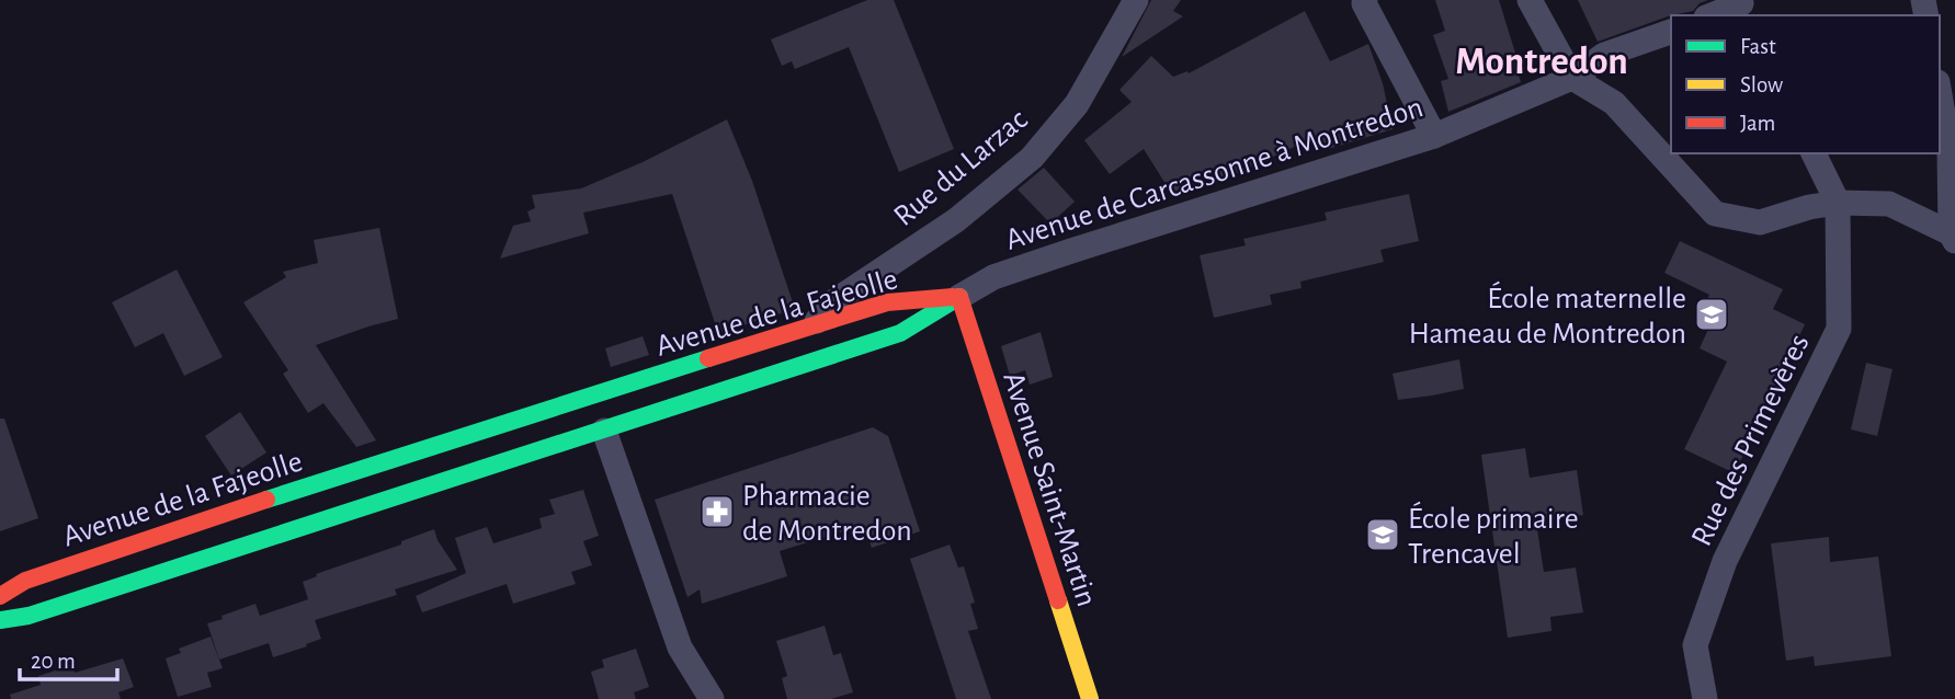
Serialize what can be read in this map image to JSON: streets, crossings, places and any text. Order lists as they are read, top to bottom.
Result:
{
  "streets": {
    "street": [
      "Rue du Larzac",
      "Avenue de Carcassonne à Montredon",
      "Avenue de la Fajeolle",
      "Rue des Primevères",
      "Avenue Saint-Martin"
    ]
  },
  "crossings": [
    ["Rue du Larzac", "Avenue de la Fajeolle"],
    ["Avenue de Carcassonne à Montredon", "Avenue de la Fajeolle"],
    ["Avenue de Carcassonne à Montredon", "Avenue Saint-Martin"],
    ["Avenue de la Fajeolle", "Avenue Saint-Martin"]
  ],
  "districts": ["Montredon"],
  "places": {
    "school or university": ["École maternelle Hameau de Montredon", "École primaire Trencavel"],
    "pharmacy": ["Pharmacie de Montredon"]
  },
  "legend": ["Fast", "Slow", "Jam"],
  "scale_bar": "20 m"
}
